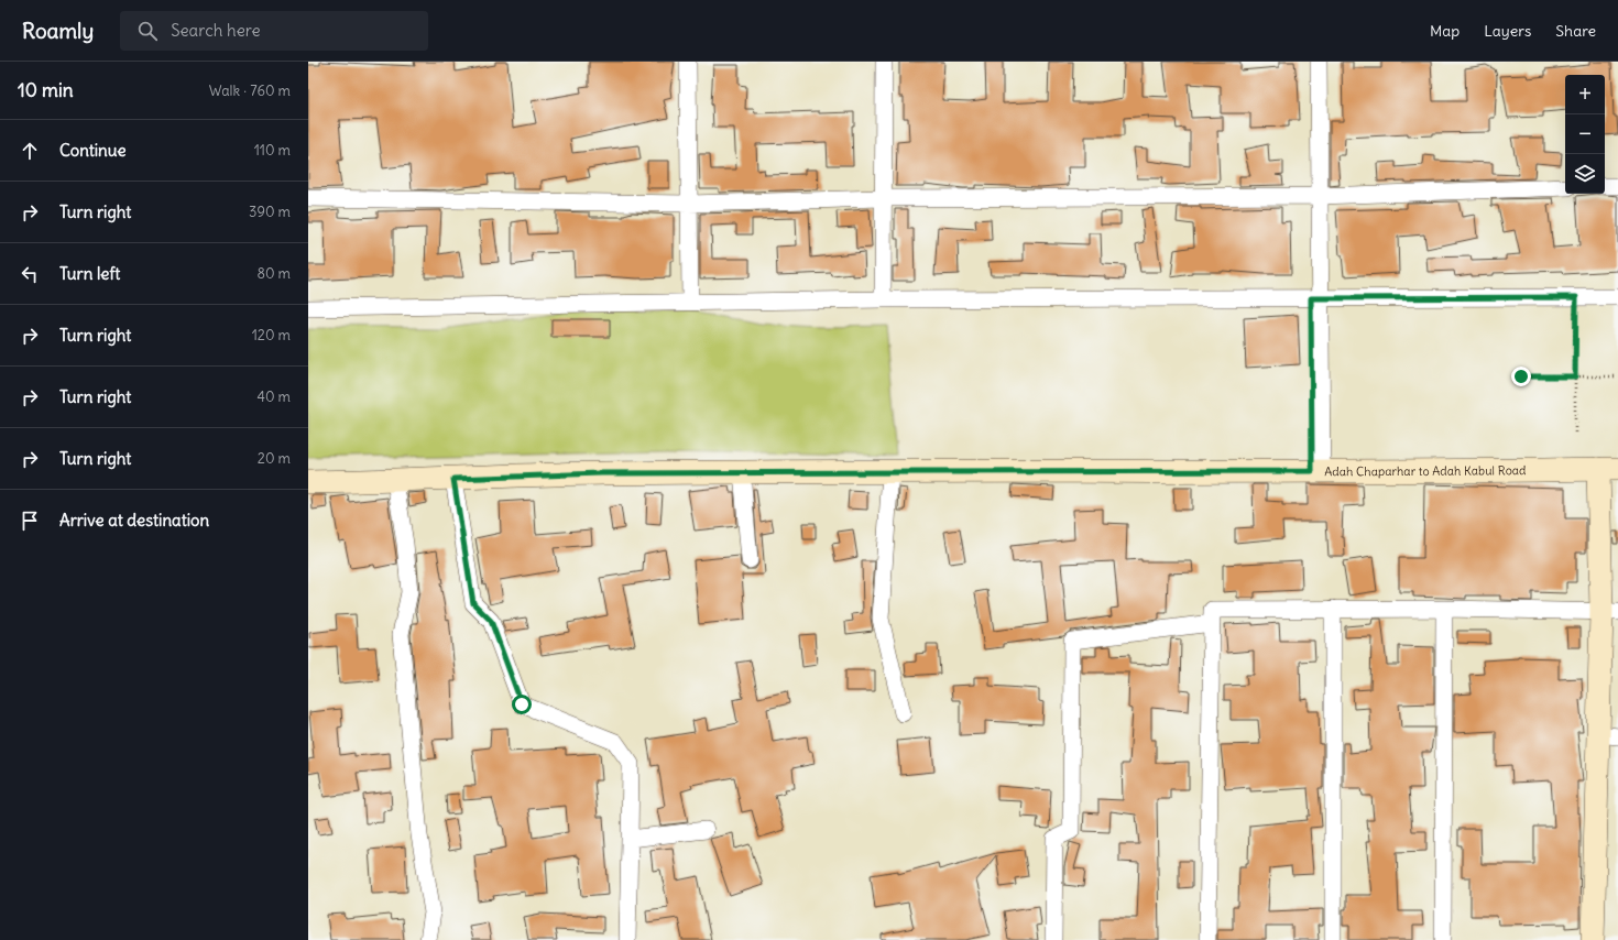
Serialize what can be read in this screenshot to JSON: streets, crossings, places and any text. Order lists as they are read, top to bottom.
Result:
{
  "streets": {
    "main road": ["Adah Chaparhar to Adah Kabul Road"]
  },
  "page": {
    "header": "Roamly",
    "search": "Search here",
    "nav": ["Map", "Layers", "Share"],
    "heading": ["10 min", "Walk · 760 m"],
    "map_buttons": ["+", "−"],
    "list": [
      ["Continue", "110 m"],
      ["Turn right", "390 m"],
      ["Turn left", "80 m"],
      ["Turn right", "120 m"],
      ["Turn right", "40 m"],
      ["Turn right", "20 m"],
      "Arrive at destination"
    ]
  }
}
